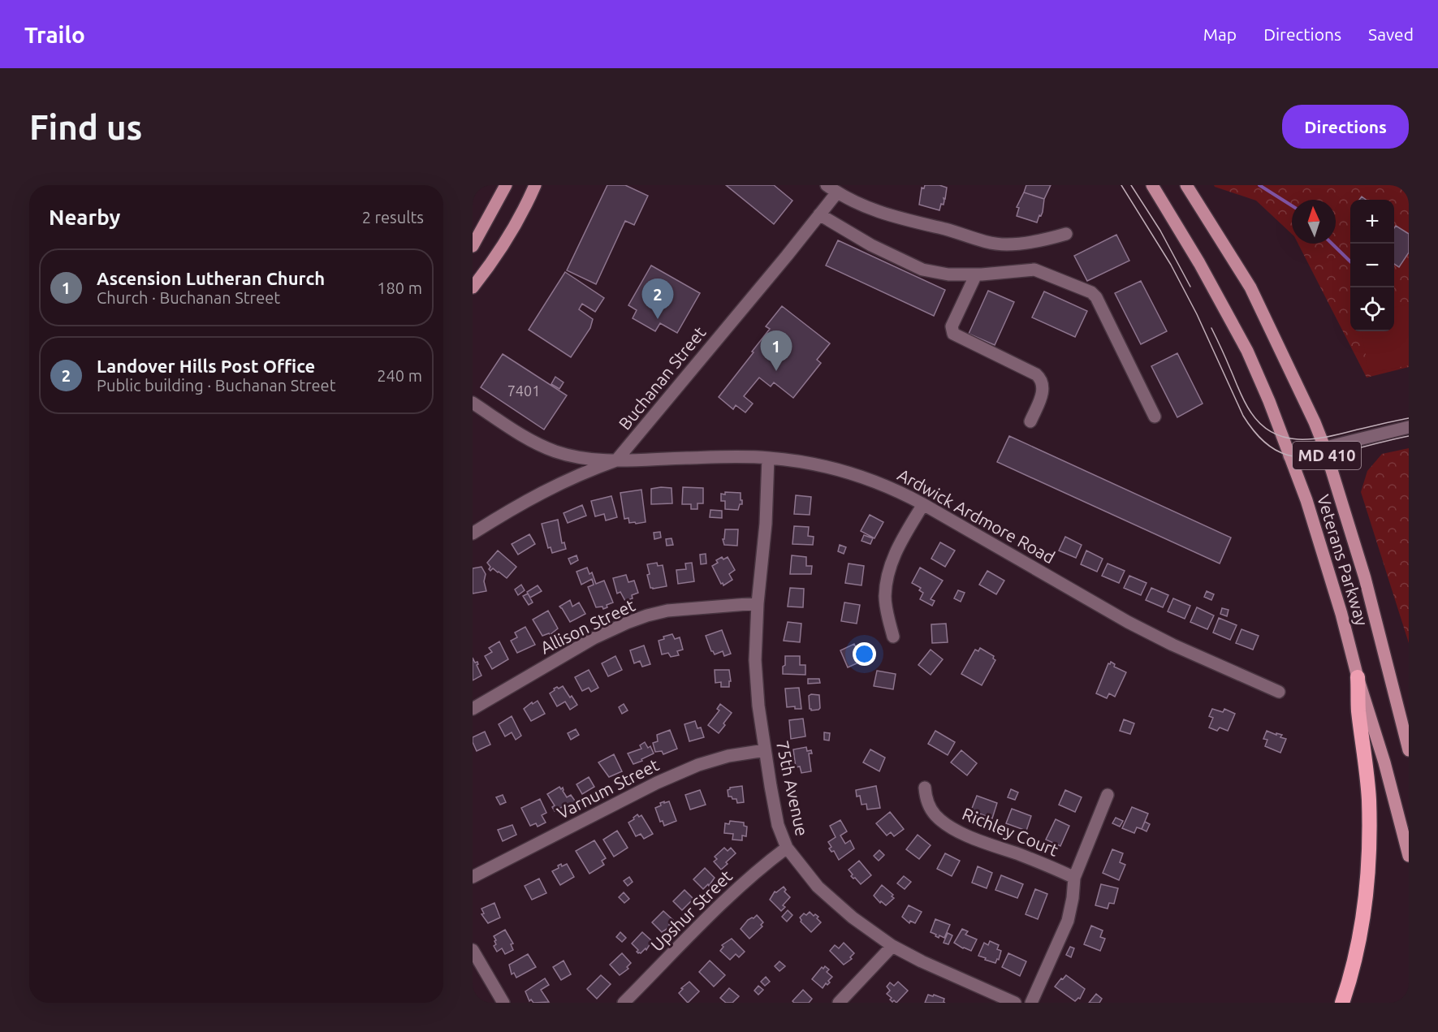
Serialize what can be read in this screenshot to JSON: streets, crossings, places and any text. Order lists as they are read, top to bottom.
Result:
{
  "streets": {
    "main road": ["MD 410", "Veterans Parkway"],
    "street": [
      "Buchanan Street",
      "Ardwick Ardmore Road",
      "Allison Street",
      "75th Avenue",
      "Varnum Street",
      "Richley Court",
      "Upshur Street"
    ]
  },
  "crossings": [
    ["Buchanan Street", "Ardwick Ardmore Road"],
    ["Ardwick Ardmore Road", "75th Avenue"],
    ["Allison Street", "75th Avenue"],
    ["75th Avenue", "Varnum Street"],
    ["75th Avenue", "Upshur Street"]
  ],
  "house_numbers": ["7401"],
  "north": "top",
  "page": {
    "header": "Trailo",
    "nav": ["Map", "Directions", "Saved"],
    "buttons": "Directions",
    "title": "Find us",
    "heading": ["Nearby", "2 results"],
    "map_buttons": ["+", "−"],
    "list": [
      {
        "mark": "1",
        "name": "Ascension Lutheran Church",
        "note": "Church · Buchanan Street",
        "value": "180 m"
      },
      {
        "mark": "2",
        "name": "Landover Hills Post Office",
        "note": "Public building · Buchanan Street",
        "value": "240 m"
      }
    ],
    "pins": ["2", "1"]
  }
}
